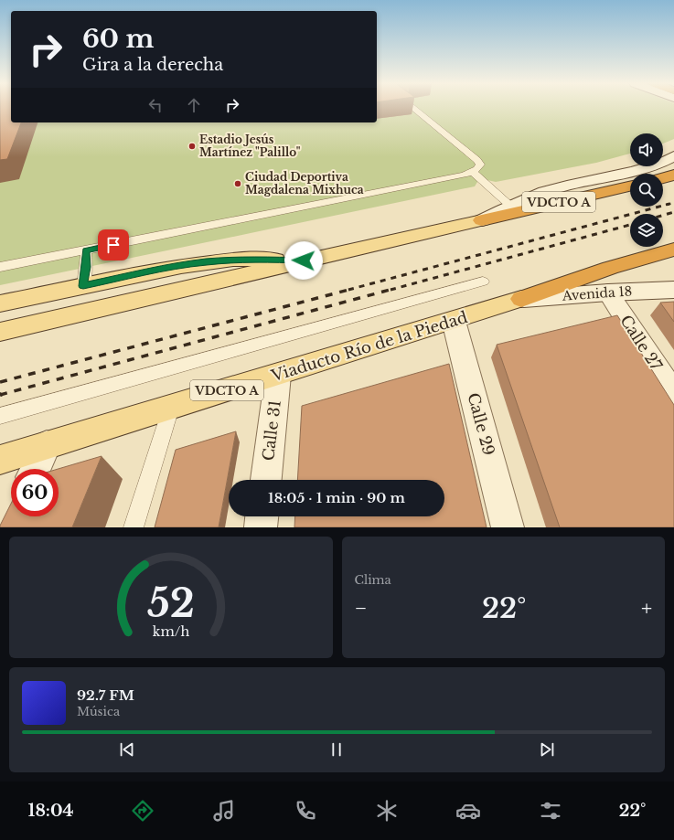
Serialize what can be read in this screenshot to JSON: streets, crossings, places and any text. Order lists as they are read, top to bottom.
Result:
{
  "streets": {
    "highway": ["VDCTO A", "Viaducto Río de la Piedad"],
    "main road": [
      "Avenida 18",
      "Calle 27",
      "Calle 29",
      "Calle 31"
    ]
  },
  "crossings": [
    ["Avenida 18", "Calle 27"],
    ["Avenida 18", "Viaducto Río de la Piedad"],
    ["Viaducto Río de la Piedad", "Calle 29"],
    ["Viaducto Río de la Piedad", "Calle 31"]
  ],
  "places": ["Estadio Jesús Martínez \"Palillo\"", "Ciudad Deportiva Magdalena Mixhuca"],
  "page": {
    "turn": ["60 m", "Gira a la derecha"],
    "limit": "60",
    "trip": "18:05 · 1 min · 90 m",
    "tile": "Clima",
    "heat": ["−", "22°", "+"],
    "song": ["92.7 FM", "Música"],
    "tabs": ["18:04", "22°"],
    "gauge": ["52", "km/h"]
  }
}
